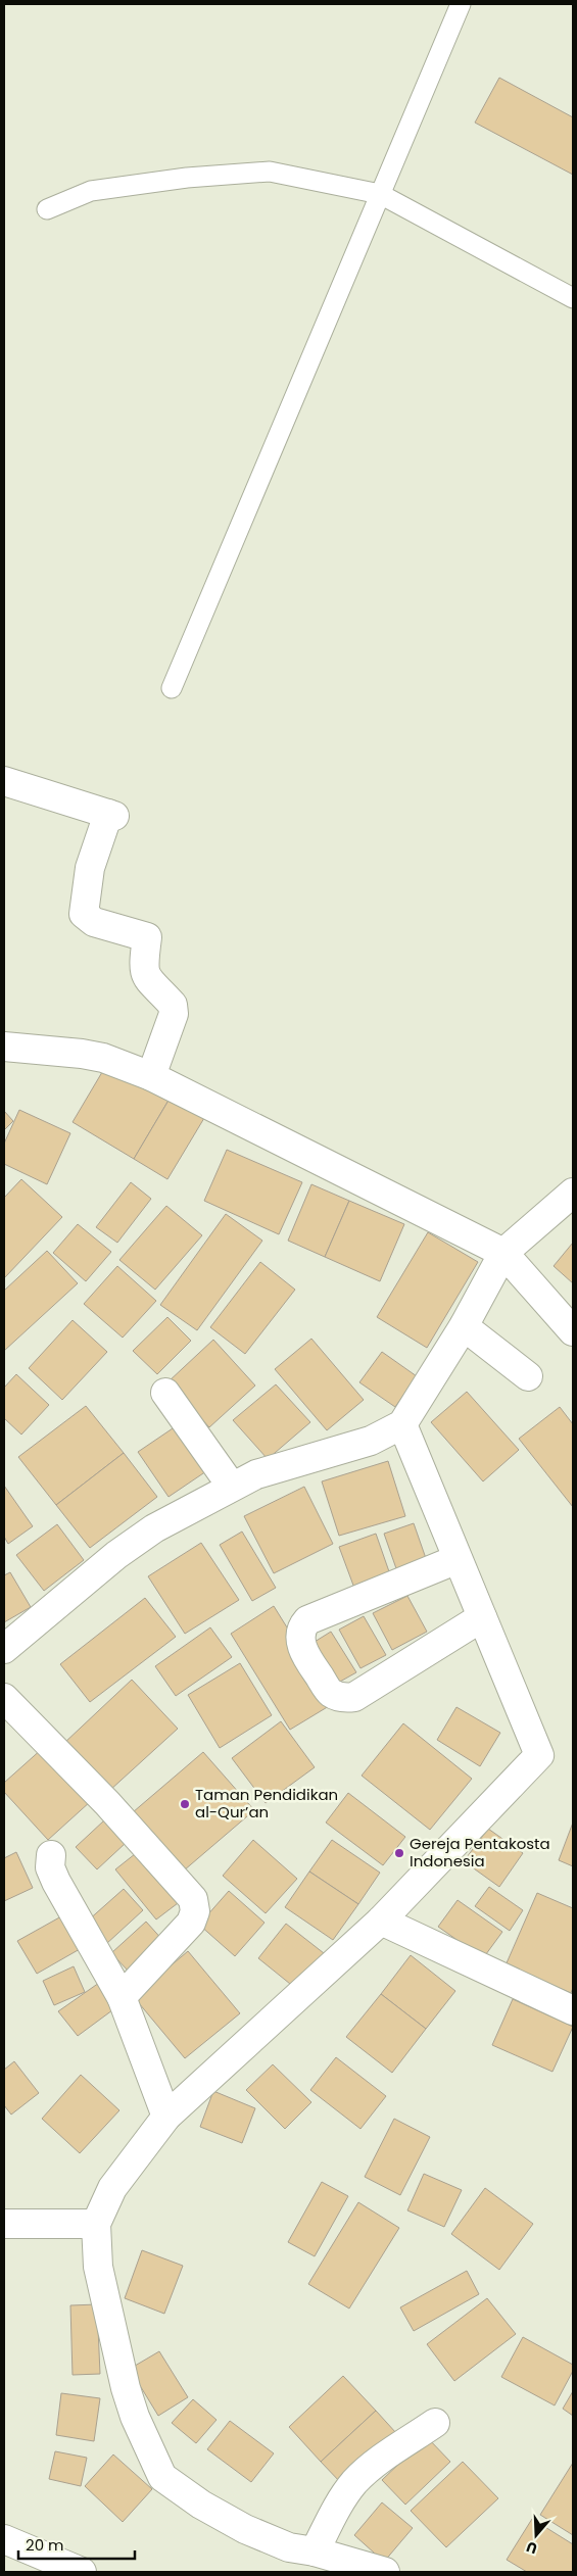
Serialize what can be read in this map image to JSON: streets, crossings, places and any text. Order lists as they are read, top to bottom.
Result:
{
  "places": ["Taman Pendidikan al-Qur’an", "Gereja Pentakosta Indonesia"],
  "scale_bar": "20 m",
  "north": "bottom"
}
